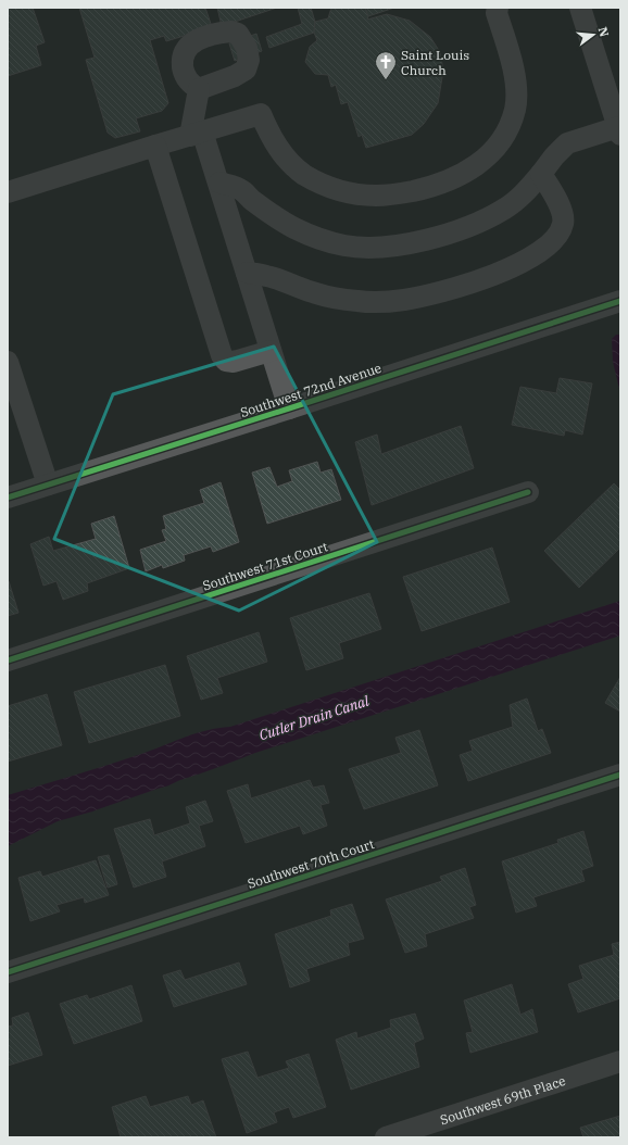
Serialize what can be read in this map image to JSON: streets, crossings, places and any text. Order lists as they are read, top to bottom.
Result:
{
  "streets": {
    "street": [
      "Southwest 72nd Avenue",
      "Southwest 71st Court",
      "Southwest 70th Court",
      "Southwest 69th Place"
    ]
  },
  "water": ["Cutler Drain Canal"],
  "places": {
    "church": ["Saint Louis Church"]
  },
  "north": "right"
}
